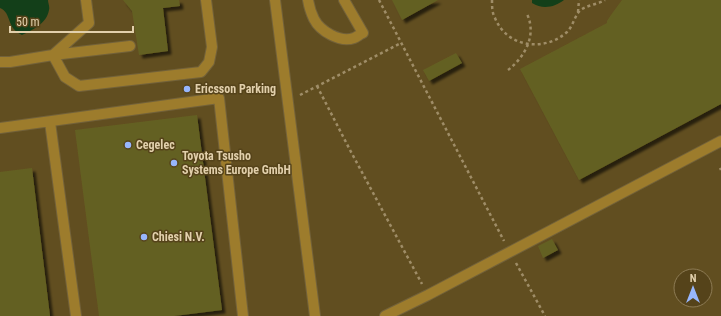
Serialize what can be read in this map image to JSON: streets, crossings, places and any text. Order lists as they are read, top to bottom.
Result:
{
  "places": [
    "Ericsson Parking",
    "Cegelec",
    "Toyota Tsusho Systems Europe GmbH",
    "Chiesi N.V."
  ],
  "scale_bar": "50 m",
  "north": "top"
}
